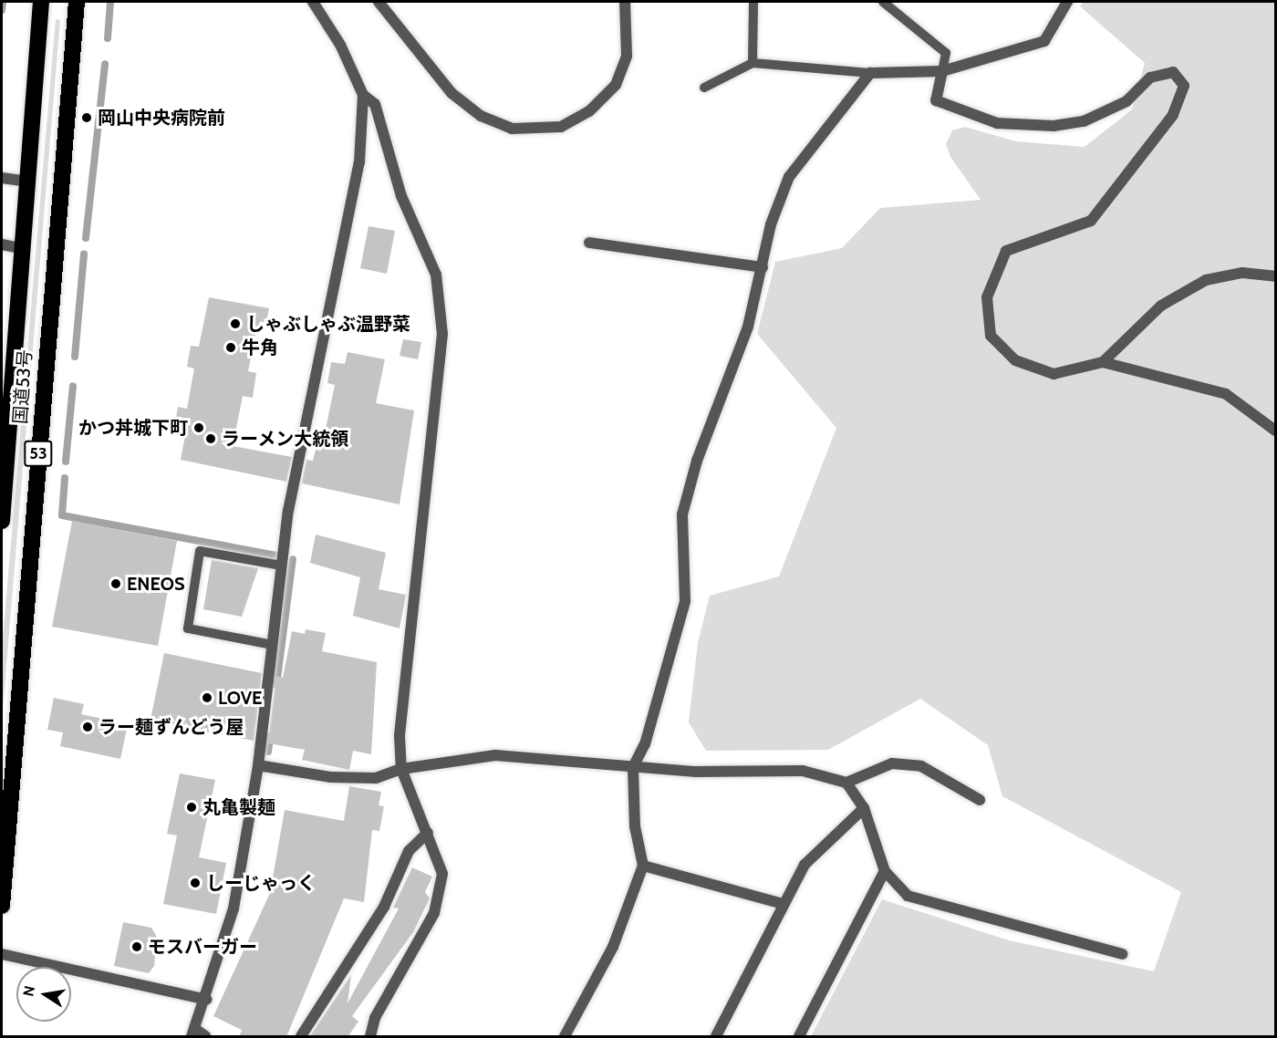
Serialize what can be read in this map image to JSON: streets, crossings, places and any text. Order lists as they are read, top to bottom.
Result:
{
  "streets": {
    "highway": ["国道53号", "53"]
  },
  "places": [
    "岡山中央病院前",
    "しゃぶしゃぶ温野菜",
    "牛角",
    "かつ丼城下町",
    "ラーメン大統領",
    "ENEOS",
    "LOVE",
    "ラー麺ずんどう屋",
    "丸亀製麺",
    "しーじゃっく",
    "モスバーガー"
  ],
  "north": "left"
}
